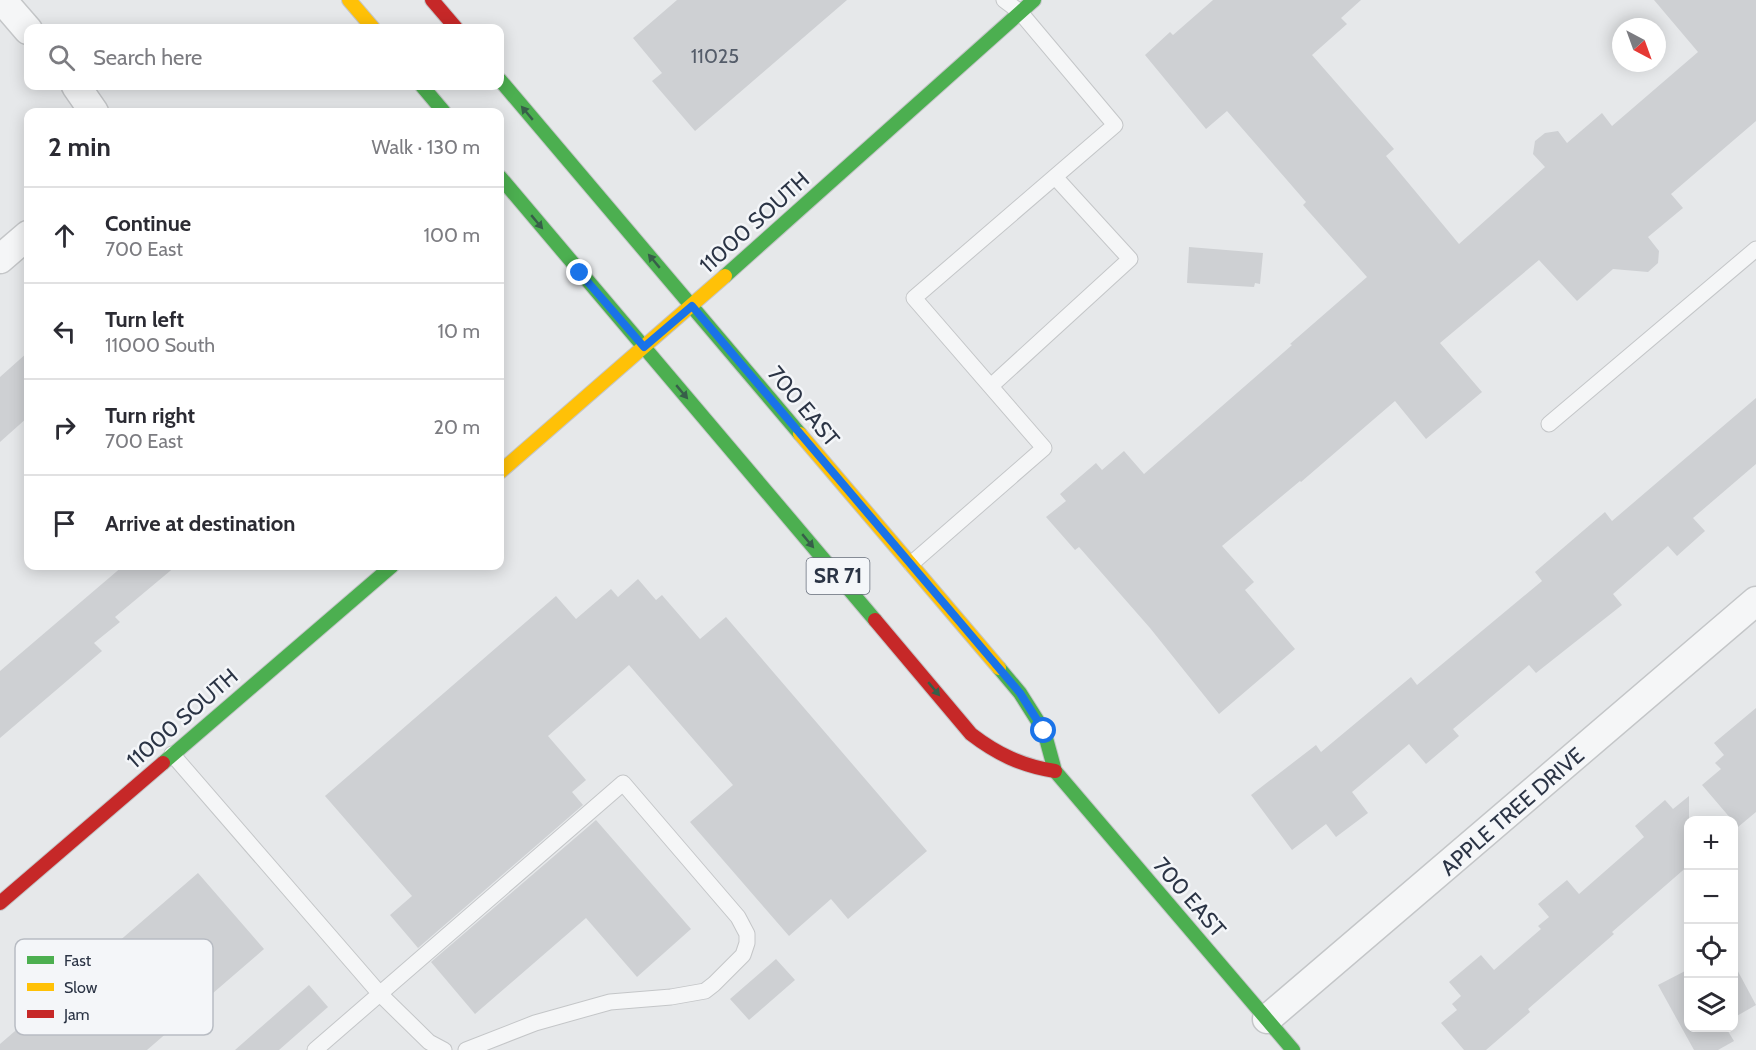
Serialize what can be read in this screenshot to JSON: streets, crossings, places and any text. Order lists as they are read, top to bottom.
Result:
{
  "streets": {
    "main road": ["11000 SOUTH", "700 EAST", "SR 71"],
    "street": ["APPLE TREE DRIVE"]
  },
  "crossings": [
    ["11000 SOUTH", "700 EAST"],
    ["11000 SOUTH", "SR 71"],
    ["700 EAST", "SR 71"],
    ["700 EAST", "APPLE TREE DRIVE"]
  ],
  "house_numbers": ["11025"],
  "legend": ["Fast", "Slow", "Jam"],
  "north": "bottom right",
  "page": {
    "search": "Search here",
    "heading": ["2 min", "Walk · 130 m"],
    "list": [
      ["Continue", "700 East", "100 m"],
      ["Turn left", "11000 South", "10 m"],
      ["Turn right", "700 East", "20 m"],
      "Arrive at destination"
    ],
    "map_buttons": ["+", "−"]
  }
}
